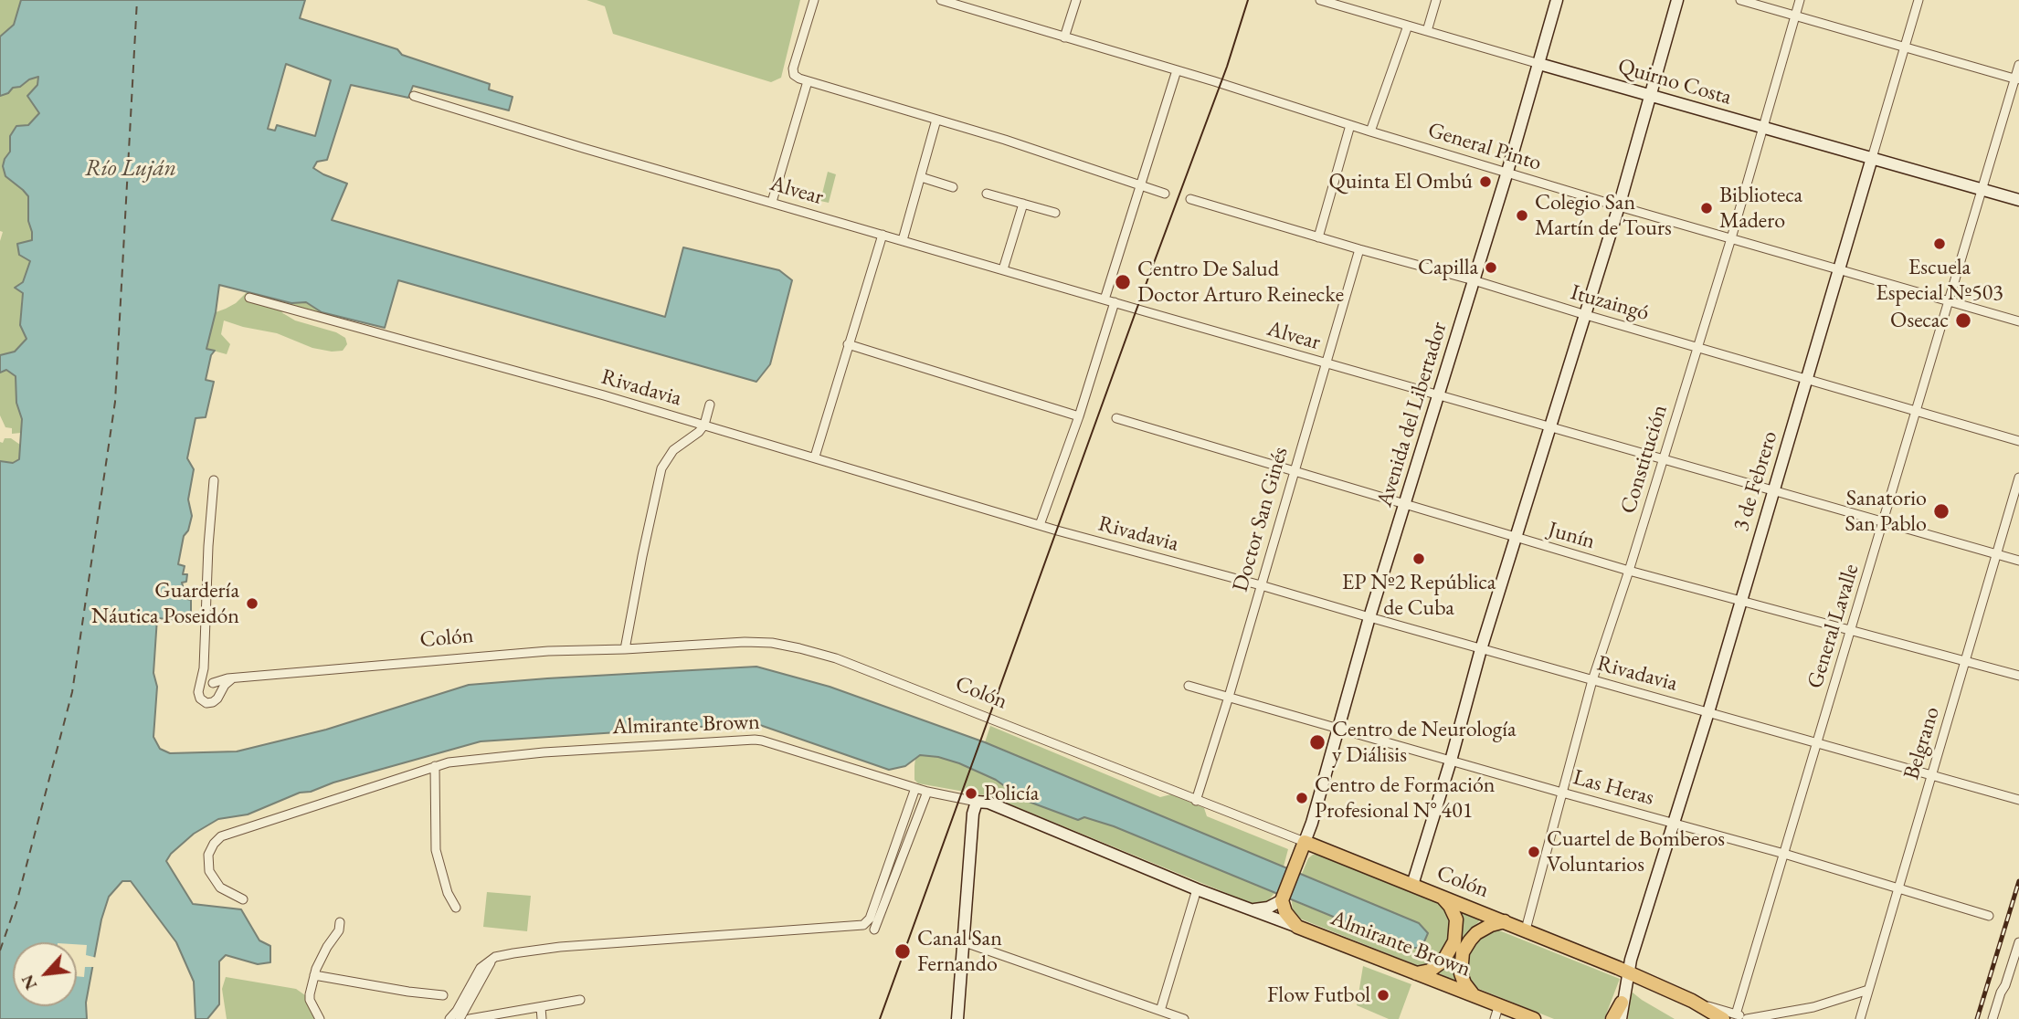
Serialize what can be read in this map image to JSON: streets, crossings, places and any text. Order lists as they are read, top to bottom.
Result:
{
  "streets": {
    "main road": ["Colón", "Almirante Brown"],
    "street": [
      "Quirno Costa",
      "General Pinto",
      "Alvear",
      "Ituzaingó",
      "Rivadavia",
      "Avenida del Libertador",
      "Constitución",
      "3 de Febrero",
      "Doctor San Ginés",
      "Junín",
      "General Lavalle",
      "Belgrano",
      "Las Heras"
    ]
  },
  "crossings": [
    ["Quirno Costa", "Avenida del Libertador"],
    ["Quirno Costa", "Constitución"],
    ["Quirno Costa", "3 de Febrero"],
    ["Quirno Costa", "General Lavalle"],
    ["General Pinto", "Avenida del Libertador"],
    ["General Pinto", "Constitución"],
    ["General Pinto", "3 de Febrero"],
    ["General Pinto", "General Lavalle"],
    ["Alvear", "Avenida del Libertador"],
    ["Alvear", "Constitución"],
    ["Alvear", "3 de Febrero"],
    ["Alvear", "Doctor San Ginés"],
    ["Alvear", "General Lavalle"],
    ["Alvear", "Belgrano"],
    ["Ituzaingó", "Avenida del Libertador"],
    ["Ituzaingó", "Constitución"],
    ["Ituzaingó", "3 de Febrero"],
    ["Ituzaingó", "Doctor San Ginés"],
    ["Ituzaingó", "General Lavalle"],
    ["Rivadavia", "Avenida del Libertador"],
    ["Rivadavia", "Constitución"],
    ["Rivadavia", "3 de Febrero"],
    ["Rivadavia", "Doctor San Ginés"],
    ["Rivadavia", "General Lavalle"],
    ["Rivadavia", "Belgrano"],
    ["Avenida del Libertador", "Junín"],
    ["Avenida del Libertador", "Colón"],
    ["Avenida del Libertador", "Las Heras"],
    ["Constitución", "Junín"],
    ["Constitución", "Colón"],
    ["Constitución", "Las Heras"],
    ["3 de Febrero", "Junín"],
    ["3 de Febrero", "Colón"],
    ["3 de Febrero", "Las Heras"],
    ["Doctor San Ginés", "Junín"],
    ["Doctor San Ginés", "Colón"],
    ["Doctor San Ginés", "Las Heras"],
    ["Junín", "General Lavalle"],
    ["Junín", "Belgrano"],
    ["General Lavalle", "Colón"],
    ["General Lavalle", "Las Heras"],
    ["Belgrano", "Las Heras"]
  ],
  "water": ["Río Luján"],
  "places": [
    "Quinta El Ombú",
    "Biblioteca Madero",
    "Colegio San Martín de Tours",
    "Escuela Especial Nº503",
    "Capilla",
    "Centro De Salud Doctor Arturo Reinecke",
    "Osecac",
    "Sanatorio San Pablo",
    "EP Nº2 República de Cuba",
    "Guardería Náutica Poseidón",
    "Centro de Neurología y Diálisis",
    "Policía",
    "Centro de Formación Profesional N° 401",
    "Cuartel de Bomberos Voluntarios",
    "Canal San Fernando",
    "Flow Futbol"
  ],
  "north": "bottom left"
}
